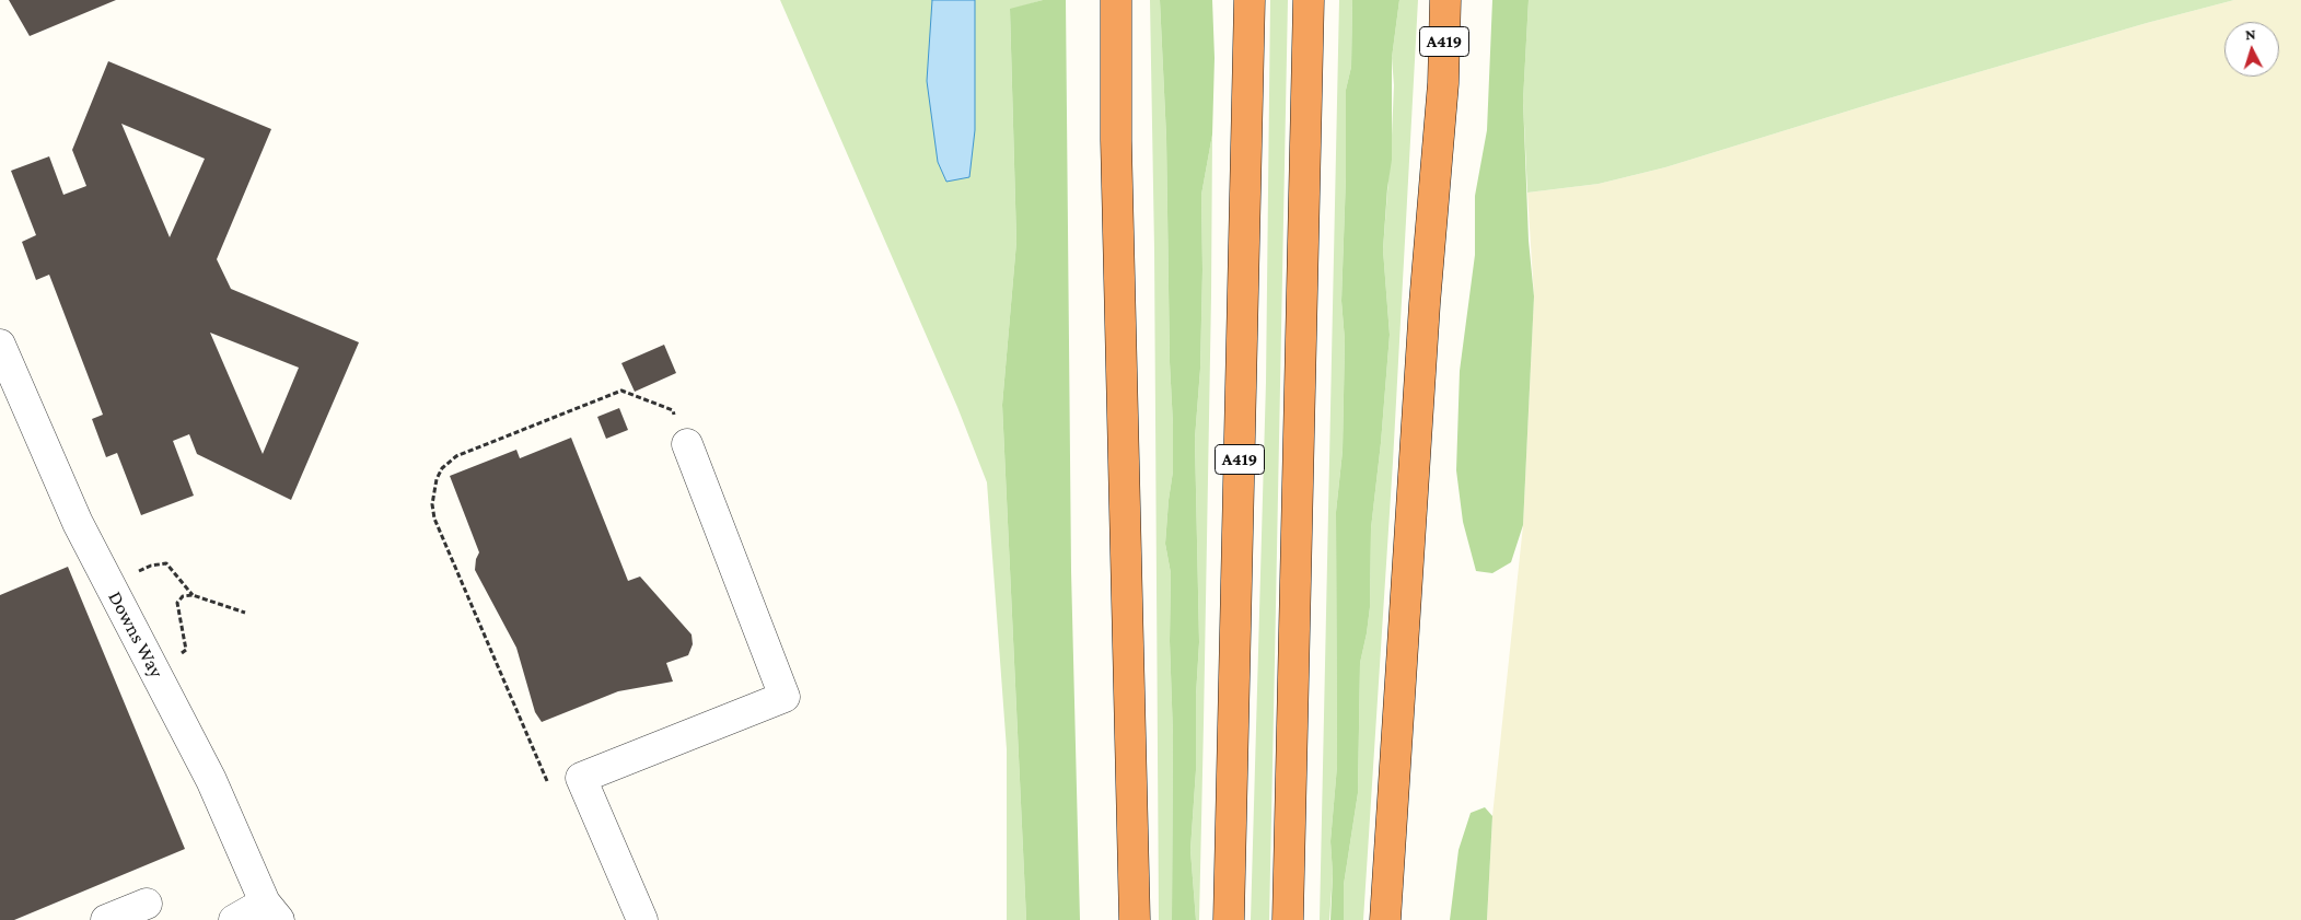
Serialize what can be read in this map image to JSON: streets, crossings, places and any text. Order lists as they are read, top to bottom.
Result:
{
  "streets": {
    "highway": ["A419"],
    "street": ["Downs Way"]
  },
  "north": "top"
}
